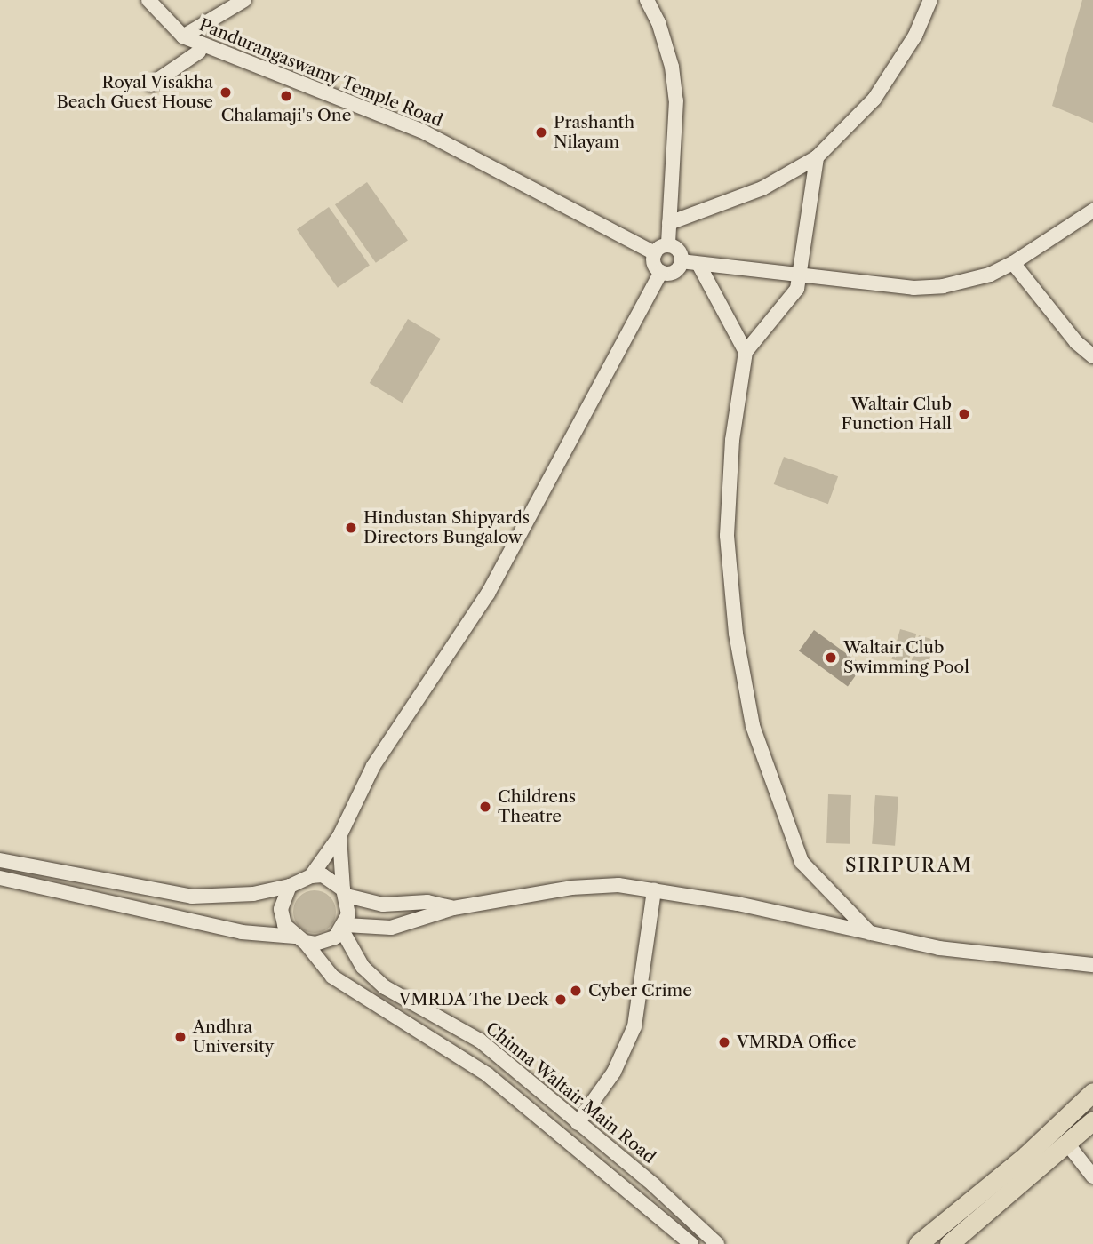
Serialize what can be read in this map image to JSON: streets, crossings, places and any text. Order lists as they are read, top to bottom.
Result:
{
  "streets": {
    "street": ["Pandurangaswamy Temple Road", "Chinna Waltair Main Road"]
  },
  "districts": ["SIRIPURAM"],
  "places": [
    "Royal Visakha Beach Guest House",
    "Chalamaji's One",
    "Prashanth Nilayam",
    "Waltair Club Function Hall",
    "Hindustan Shipyards Directors Bungalow",
    "Waltair Club Swimming Pool",
    "Childrens Theatre",
    "Cyber Crime",
    "VMRDA The Deck",
    "Andhra University",
    "VMRDA Office"
  ]
}
